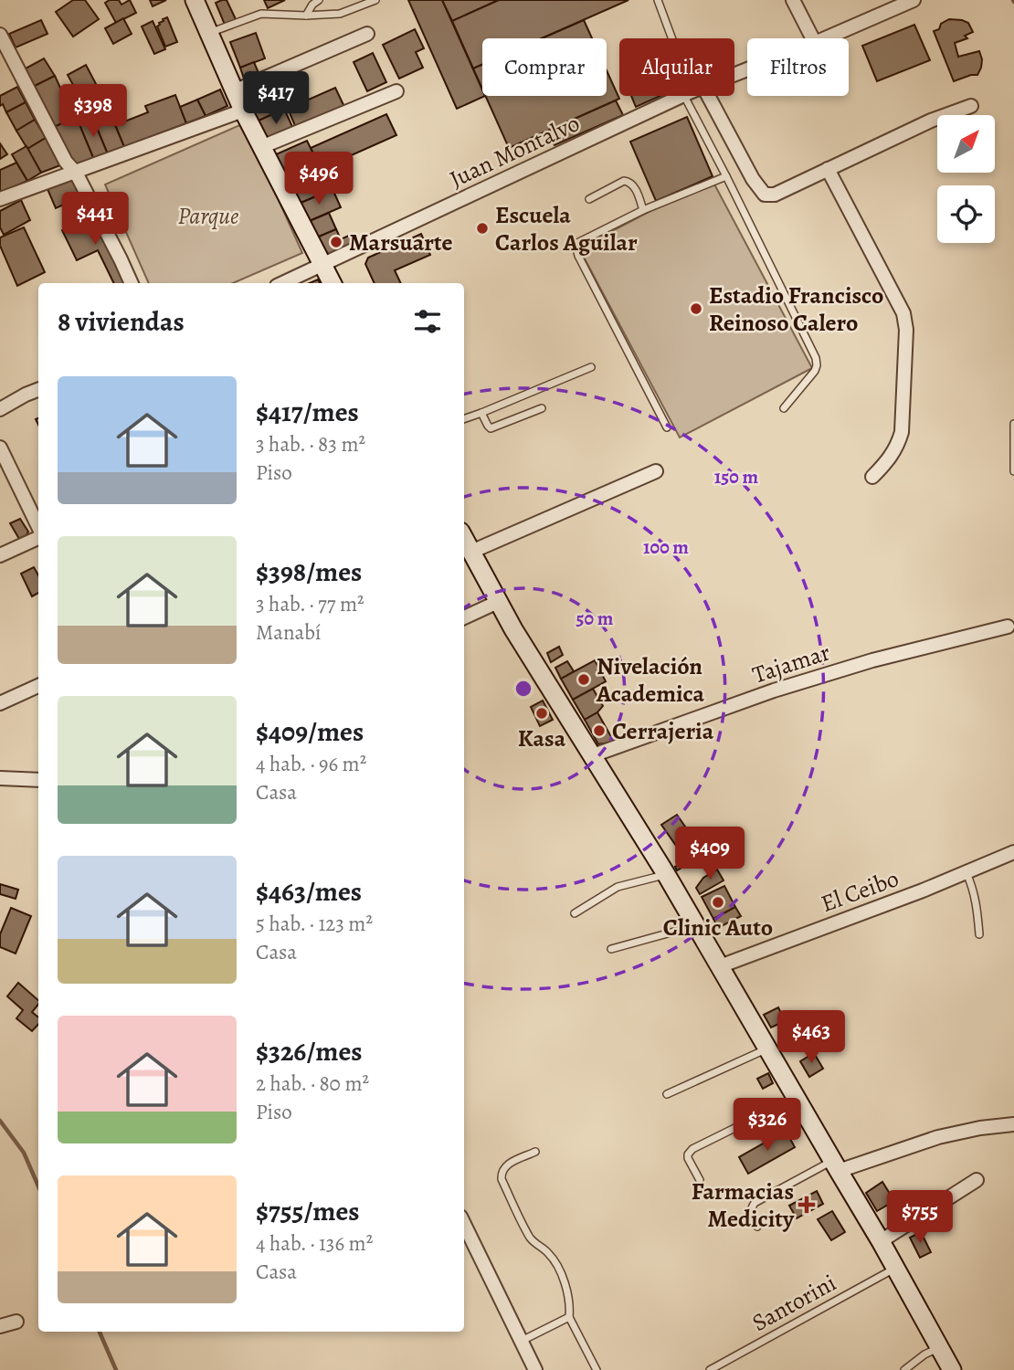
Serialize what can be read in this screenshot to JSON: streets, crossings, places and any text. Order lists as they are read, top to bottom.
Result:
{
  "streets": {
    "street": ["Juan Montalvo", "Tajamar", "El Ceibo"],
    "lane": ["Santorini"]
  },
  "parks": ["Parque"],
  "places": {
    "other": [
      "Escuela Carlos Aguilar",
      "Marsuarte",
      "Estadio Francisco Reinoso Calero",
      "Nivelación Academica",
      "Kasa",
      "Cerrajeria",
      "Clinic Auto"
    ],
    "health": ["Farmacias Medicity"]
  },
  "north": "top right",
  "page": {
    "chip": ["Comprar", "Alquilar", "Filtros"],
    "price": [
      "$417",
      "$398",
      "$496",
      "$441",
      "$409",
      "$463",
      "$326",
      "$755"
    ],
    "heading": "8 viviendas",
    "list": [
      {
        "name": "$417/mes",
        "note": "3 hab. · 83 m² · Piso"
      },
      {
        "name": "$398/mes",
        "note": "3 hab. · 77 m² · Manabí"
      },
      {
        "name": "$409/mes",
        "note": "4 hab. · 96 m² · Casa"
      },
      {
        "name": "$463/mes",
        "note": "5 hab. · 123 m² · Casa"
      },
      {
        "name": "$326/mes",
        "note": "2 hab. · 80 m² · Piso"
      },
      {
        "name": "$755/mes",
        "note": "4 hab. · 136 m² · Casa"
      }
    ]
  },
  "rings": ["150 m", "100 m", "50 m"]
}
